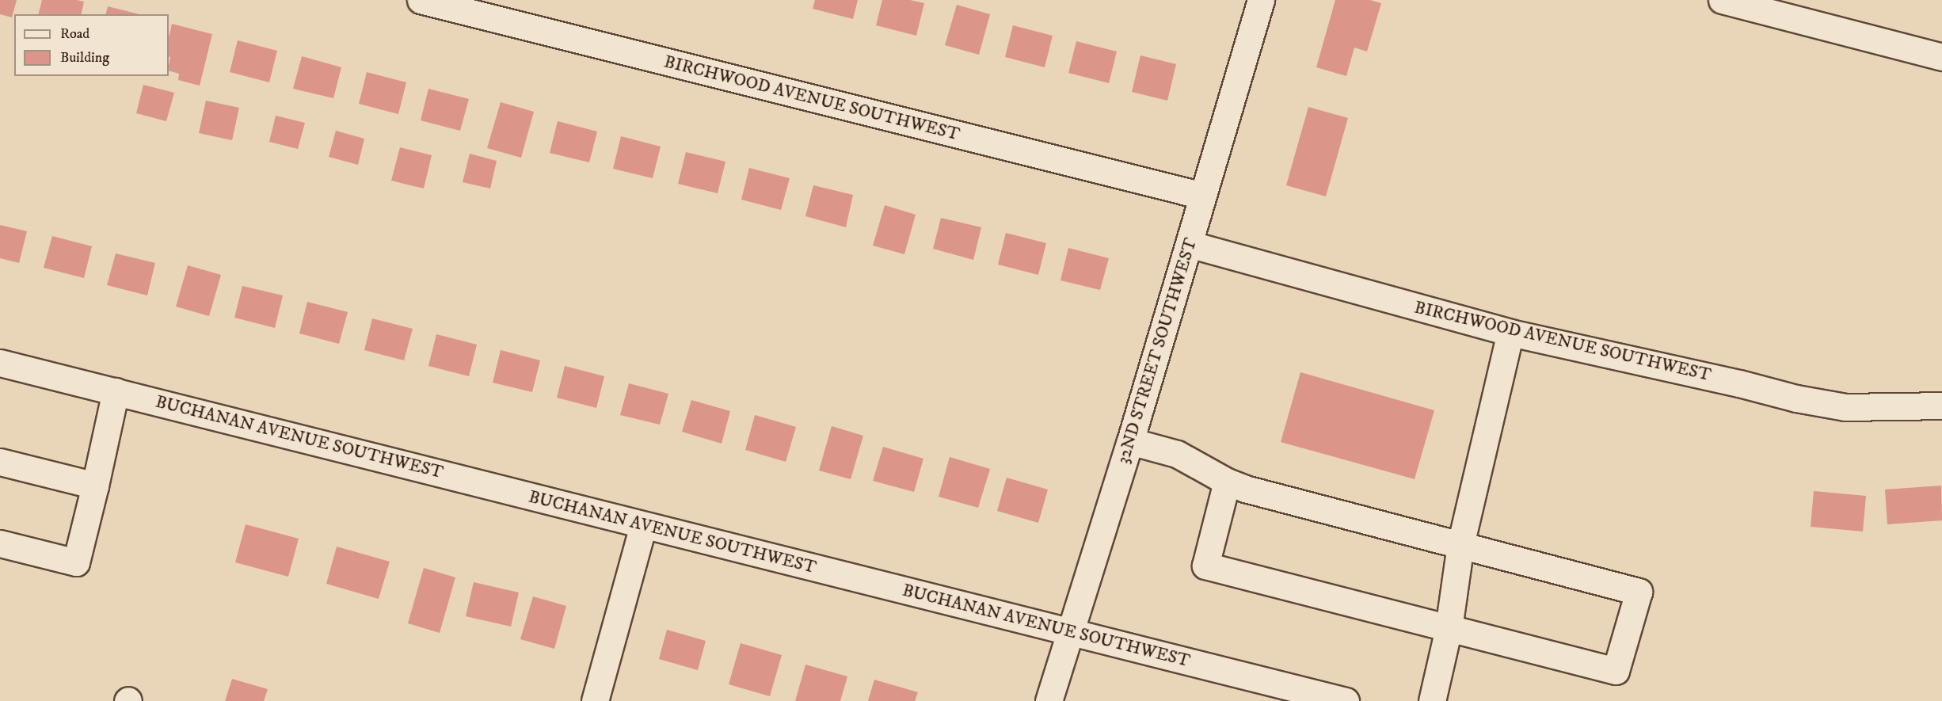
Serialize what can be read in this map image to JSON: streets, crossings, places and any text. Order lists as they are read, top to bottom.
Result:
{
  "streets": {
    "street": ["BIRCHWOOD AVENUE SOUTHWEST", "32ND STREET SOUTHWEST", "BUCHANAN AVENUE SOUTHWEST"]
  },
  "crossings": [
    ["BIRCHWOOD AVENUE SOUTHWEST", "32ND STREET SOUTHWEST"],
    ["32ND STREET SOUTHWEST", "BUCHANAN AVENUE SOUTHWEST"]
  ],
  "legend": ["Road", "Building"]
}
